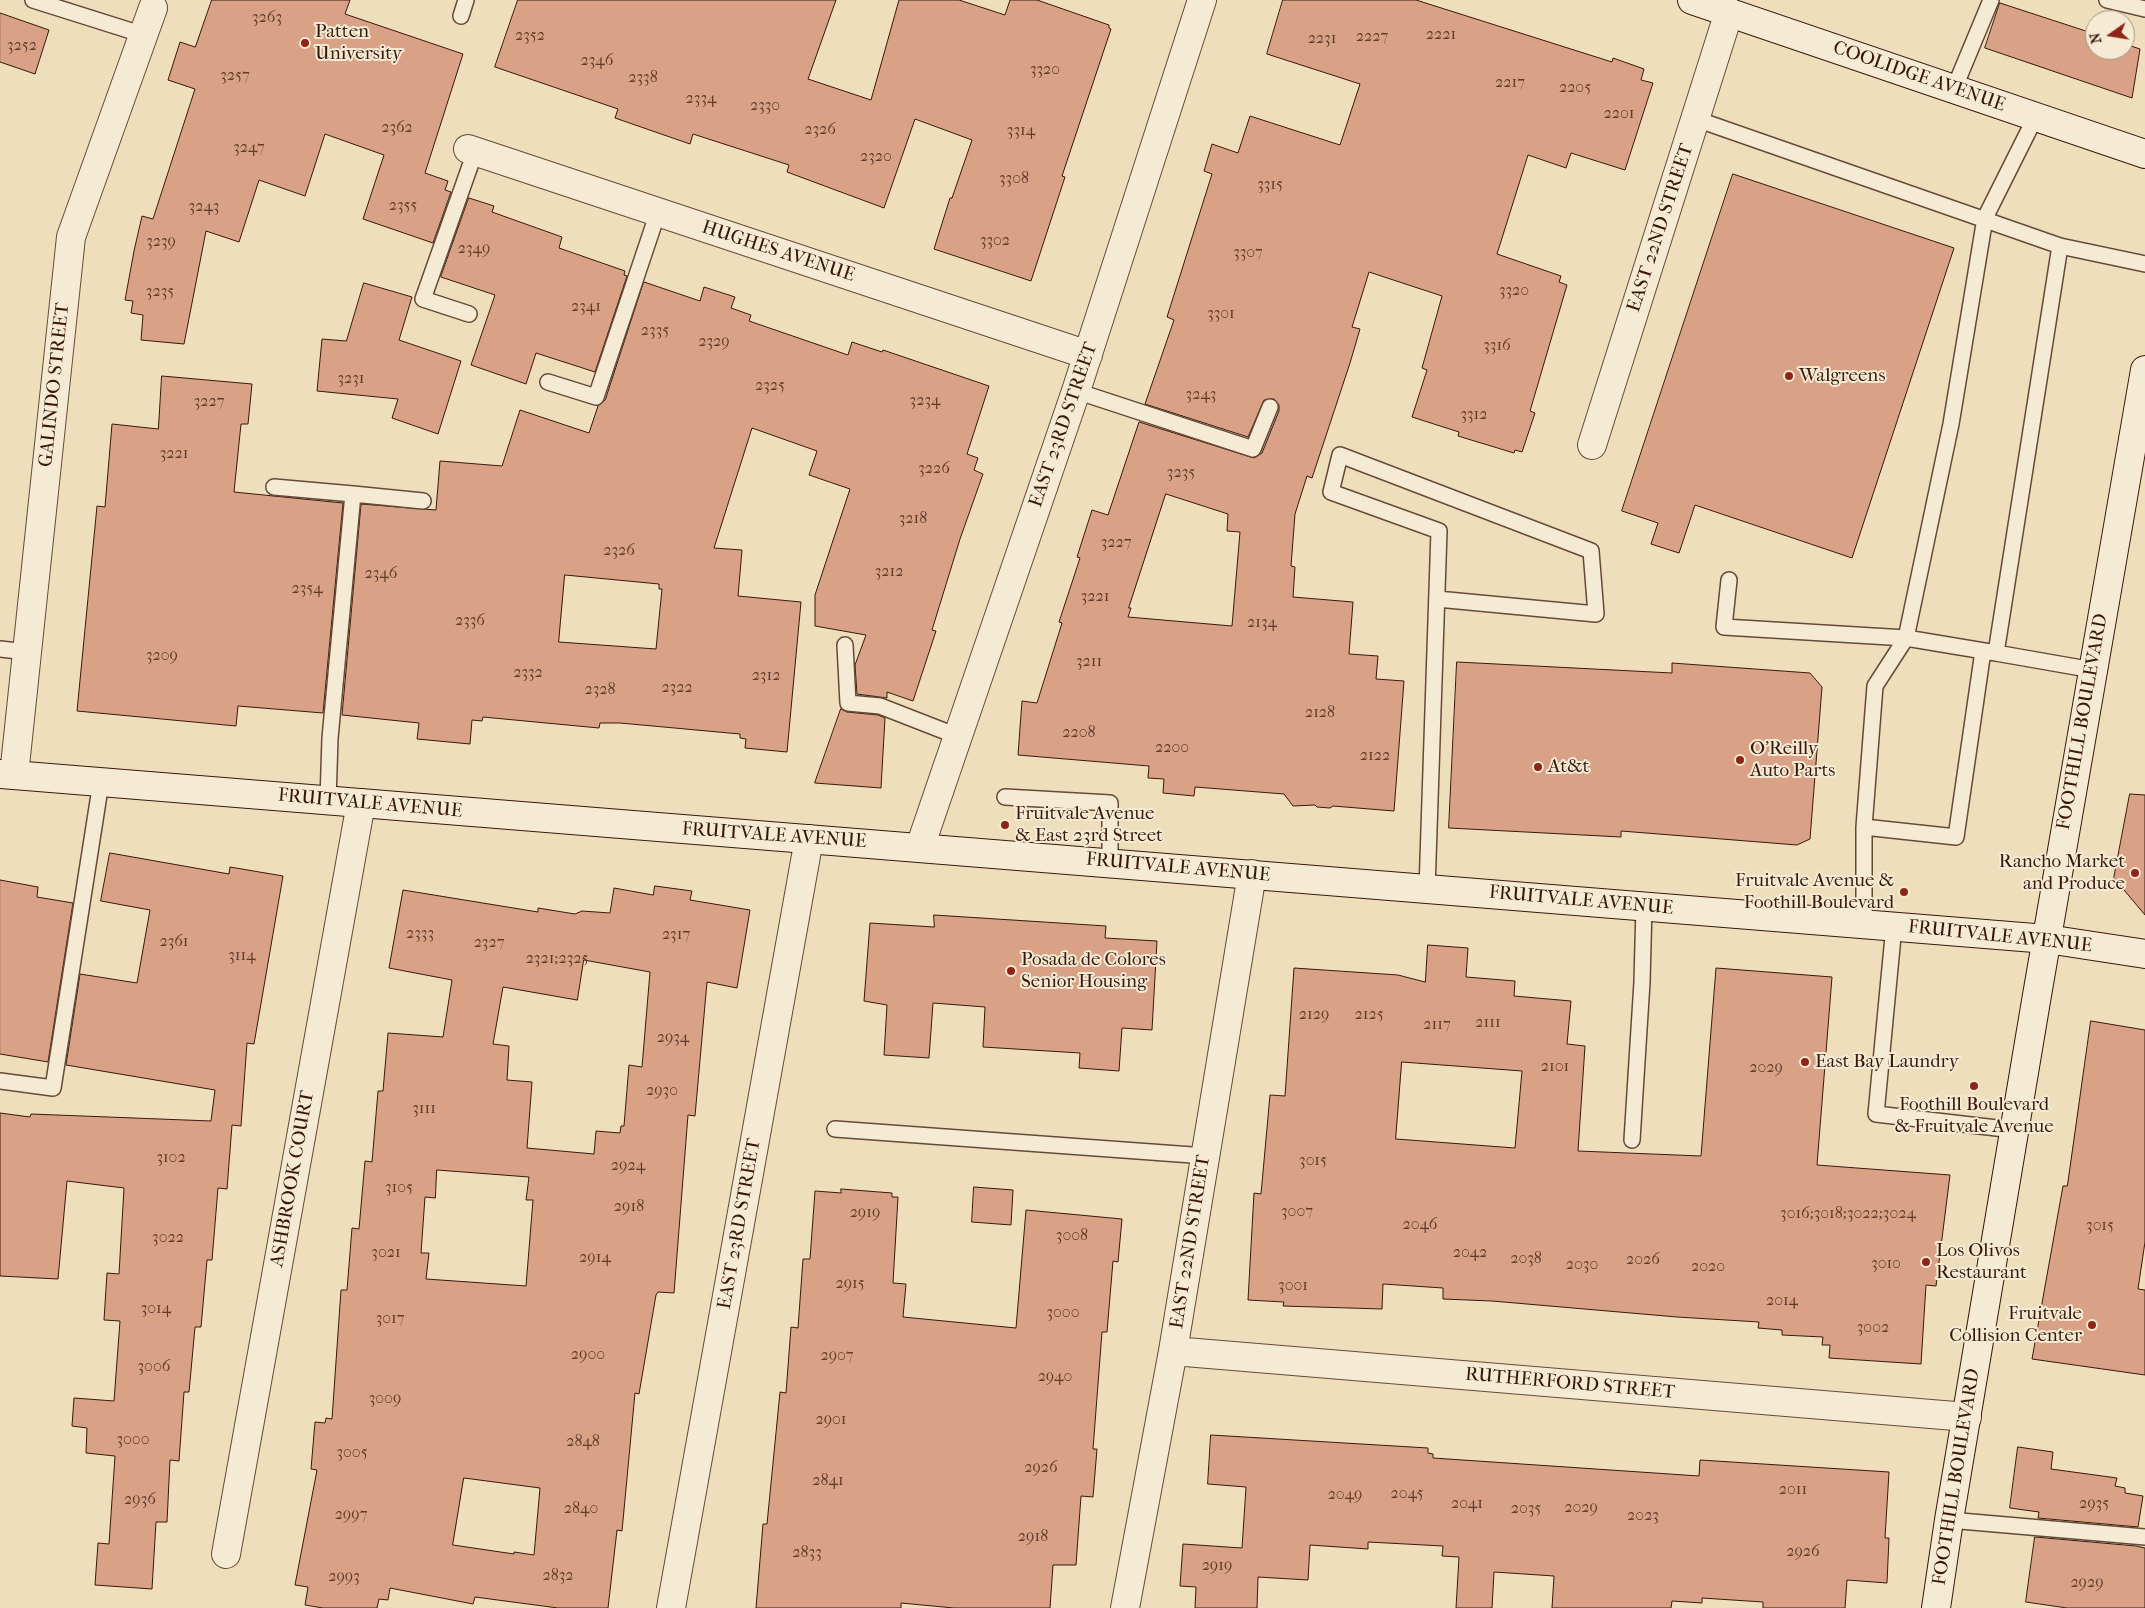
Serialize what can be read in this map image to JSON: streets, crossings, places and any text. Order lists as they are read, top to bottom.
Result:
{
  "streets": {
    "street": [
      "COOLIDGE AVENUE",
      "EAST 22ND STREET",
      "HUGHES AVENUE",
      "GALINDO STREET",
      "EAST 23RD STREET",
      "FOOTHILL BOULEVARD",
      "FRUITVALE AVENUE",
      "ASHBROOK COURT",
      "RUTHERFORD STREET"
    ]
  },
  "crossings": [
    ["COOLIDGE AVENUE", "EAST 22ND STREET"],
    ["EAST 22ND STREET", "FRUITVALE AVENUE"],
    ["EAST 22ND STREET", "RUTHERFORD STREET"],
    ["HUGHES AVENUE", "EAST 23RD STREET"],
    ["GALINDO STREET", "FRUITVALE AVENUE"],
    ["EAST 23RD STREET", "FRUITVALE AVENUE"],
    ["FOOTHILL BOULEVARD", "FRUITVALE AVENUE"],
    ["FOOTHILL BOULEVARD", "RUTHERFORD STREET"],
    ["FRUITVALE AVENUE", "ASHBROOK COURT"]
  ],
  "places": [
    "Patten University",
    "Walgreens",
    "O'Reilly Auto Parts",
    "At&t",
    "Fruitvale Avenue & East 23rd Street",
    "Rancho Market and Produce",
    "Fruitvale Avenue & Foothill Boulevard",
    "Posada de Colores Senior Housing",
    "East Bay Laundry",
    "Foothill Boulevard & Fruitvale Avenue",
    "Los Olivos Restaurant",
    "Fruitvale Collision Center"
  ],
  "house_numbers": [
    "3263",
    "2221",
    "2352",
    "2227",
    "2231",
    "3252",
    "2346",
    "3320",
    "3257",
    "2338",
    "2217",
    "2205",
    "2334",
    "2330",
    "2201",
    "2362",
    "2326",
    "3314",
    "3247",
    "2320",
    "3308",
    "3315",
    "2355",
    "3243",
    "3302",
    "3239",
    "2349",
    "3307",
    "3320",
    "3235",
    "2341",
    "3301",
    "2335",
    "2329",
    "3316",
    "3231",
    "2325",
    "3243",
    "3234",
    "3227",
    "3312",
    "3221",
    "3226",
    "3235",
    "3218",
    "3227",
    "2326",
    "3212",
    "2346",
    "2354",
    "3221",
    "2336",
    "2134",
    "3209",
    "3211",
    "2332",
    "2312",
    "2322",
    "2328",
    "2128",
    "2208",
    "2200",
    "2122",
    "2333",
    "2317",
    "2361",
    "2327",
    "3114",
    "2321;2325",
    "2129",
    "2125",
    "2111",
    "2117",
    "2934",
    "2101",
    "2029",
    "2930",
    "3111",
    "3102",
    "3015",
    "2924",
    "3105",
    "2918",
    "3007",
    "2919",
    "3016;3018;3022;3024",
    "2046",
    "3015",
    "3008",
    "3022",
    "3021",
    "2042",
    "2914",
    "2038",
    "2026",
    "3010",
    "2030",
    "2020",
    "2915",
    "3001",
    "2014",
    "3014",
    "3000",
    "3017",
    "3002",
    "2900",
    "2907",
    "3006",
    "2940",
    "3009",
    "2901",
    "3000",
    "2848",
    "3005",
    "2926",
    "2841",
    "2011",
    "2045",
    "2049",
    "2936",
    "2041",
    "2935",
    "2029",
    "2840",
    "2035",
    "2997",
    "2023",
    "2918",
    "2926",
    "2833",
    "2919",
    "2832",
    "2993",
    "2929"
  ],
  "north": "left"
}
